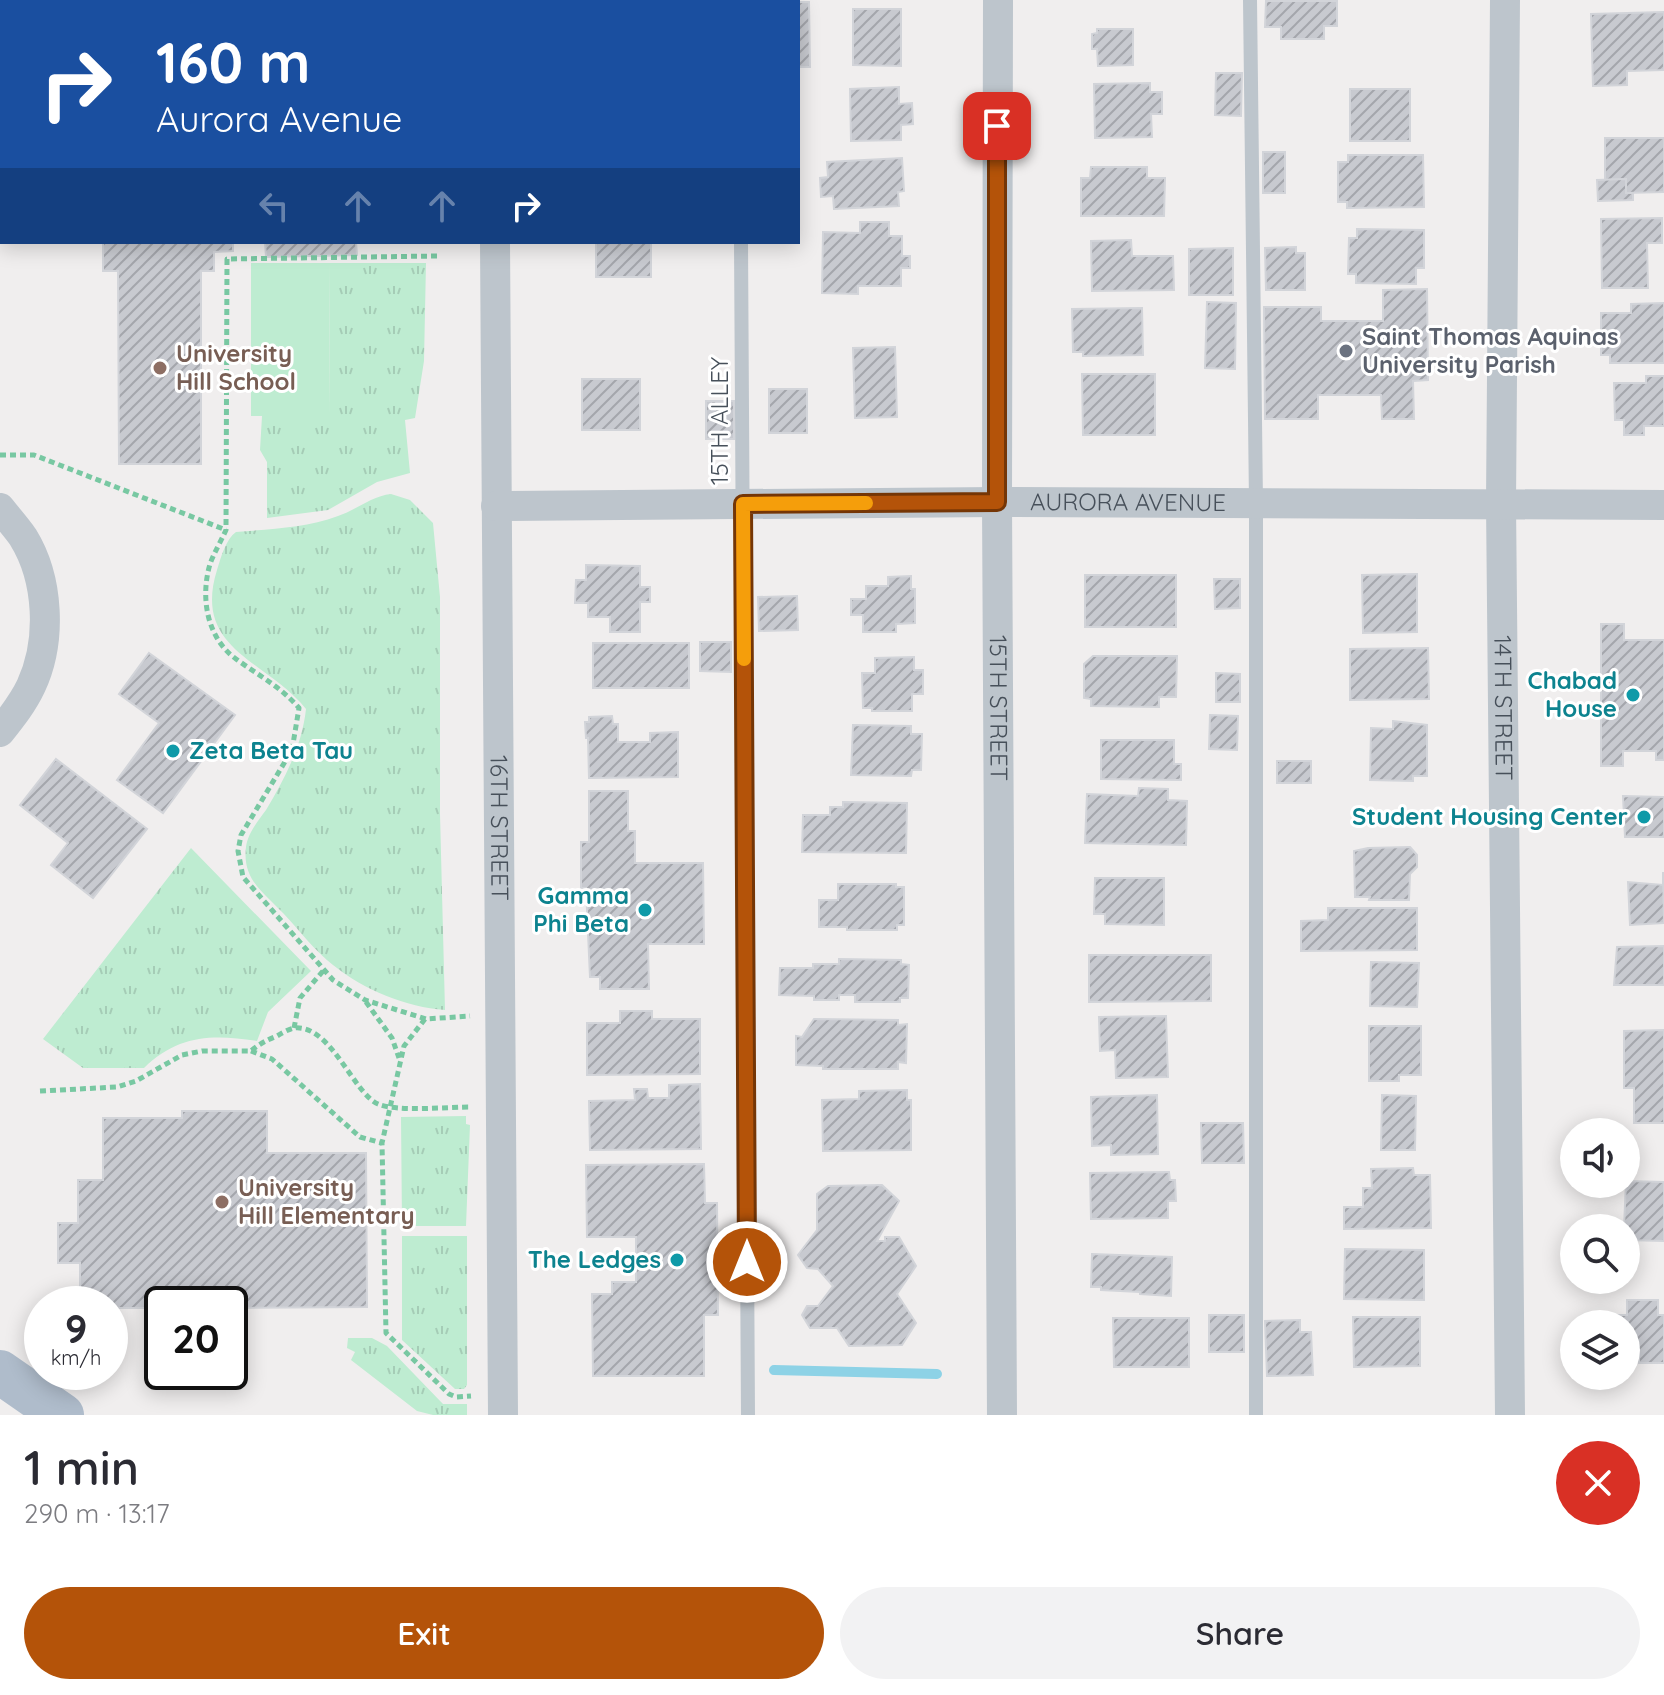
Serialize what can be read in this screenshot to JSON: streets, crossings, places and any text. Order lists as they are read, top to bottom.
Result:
{
  "streets": {
    "street": [
      "AURORA AVENUE",
      "15TH STREET",
      "14TH STREET",
      "16TH STREET"
    ],
    "lane": ["15TH ALLEY"]
  },
  "crossings": [
    ["15TH ALLEY", "AURORA AVENUE"],
    ["AURORA AVENUE", "15TH STREET"],
    ["AURORA AVENUE", "14TH STREET"],
    ["AURORA AVENUE", "16TH STREET"]
  ],
  "places": [
    "Saint Thomas Aquinas University Parish",
    "University Hill School",
    "Chabad House",
    "Zeta Beta Tau",
    "Student Housing Center",
    "Gamma Phi Beta",
    "University Hill Elementary",
    "The Ledges"
  ],
  "page": {
    "turn": ["160 m", "Aurora Avenue"],
    "speed": "9 km/h",
    "limit": "20",
    "heading": ["1 min", "290 m · 13:17"],
    "buttons": ["Exit", "Share"]
  }
}
